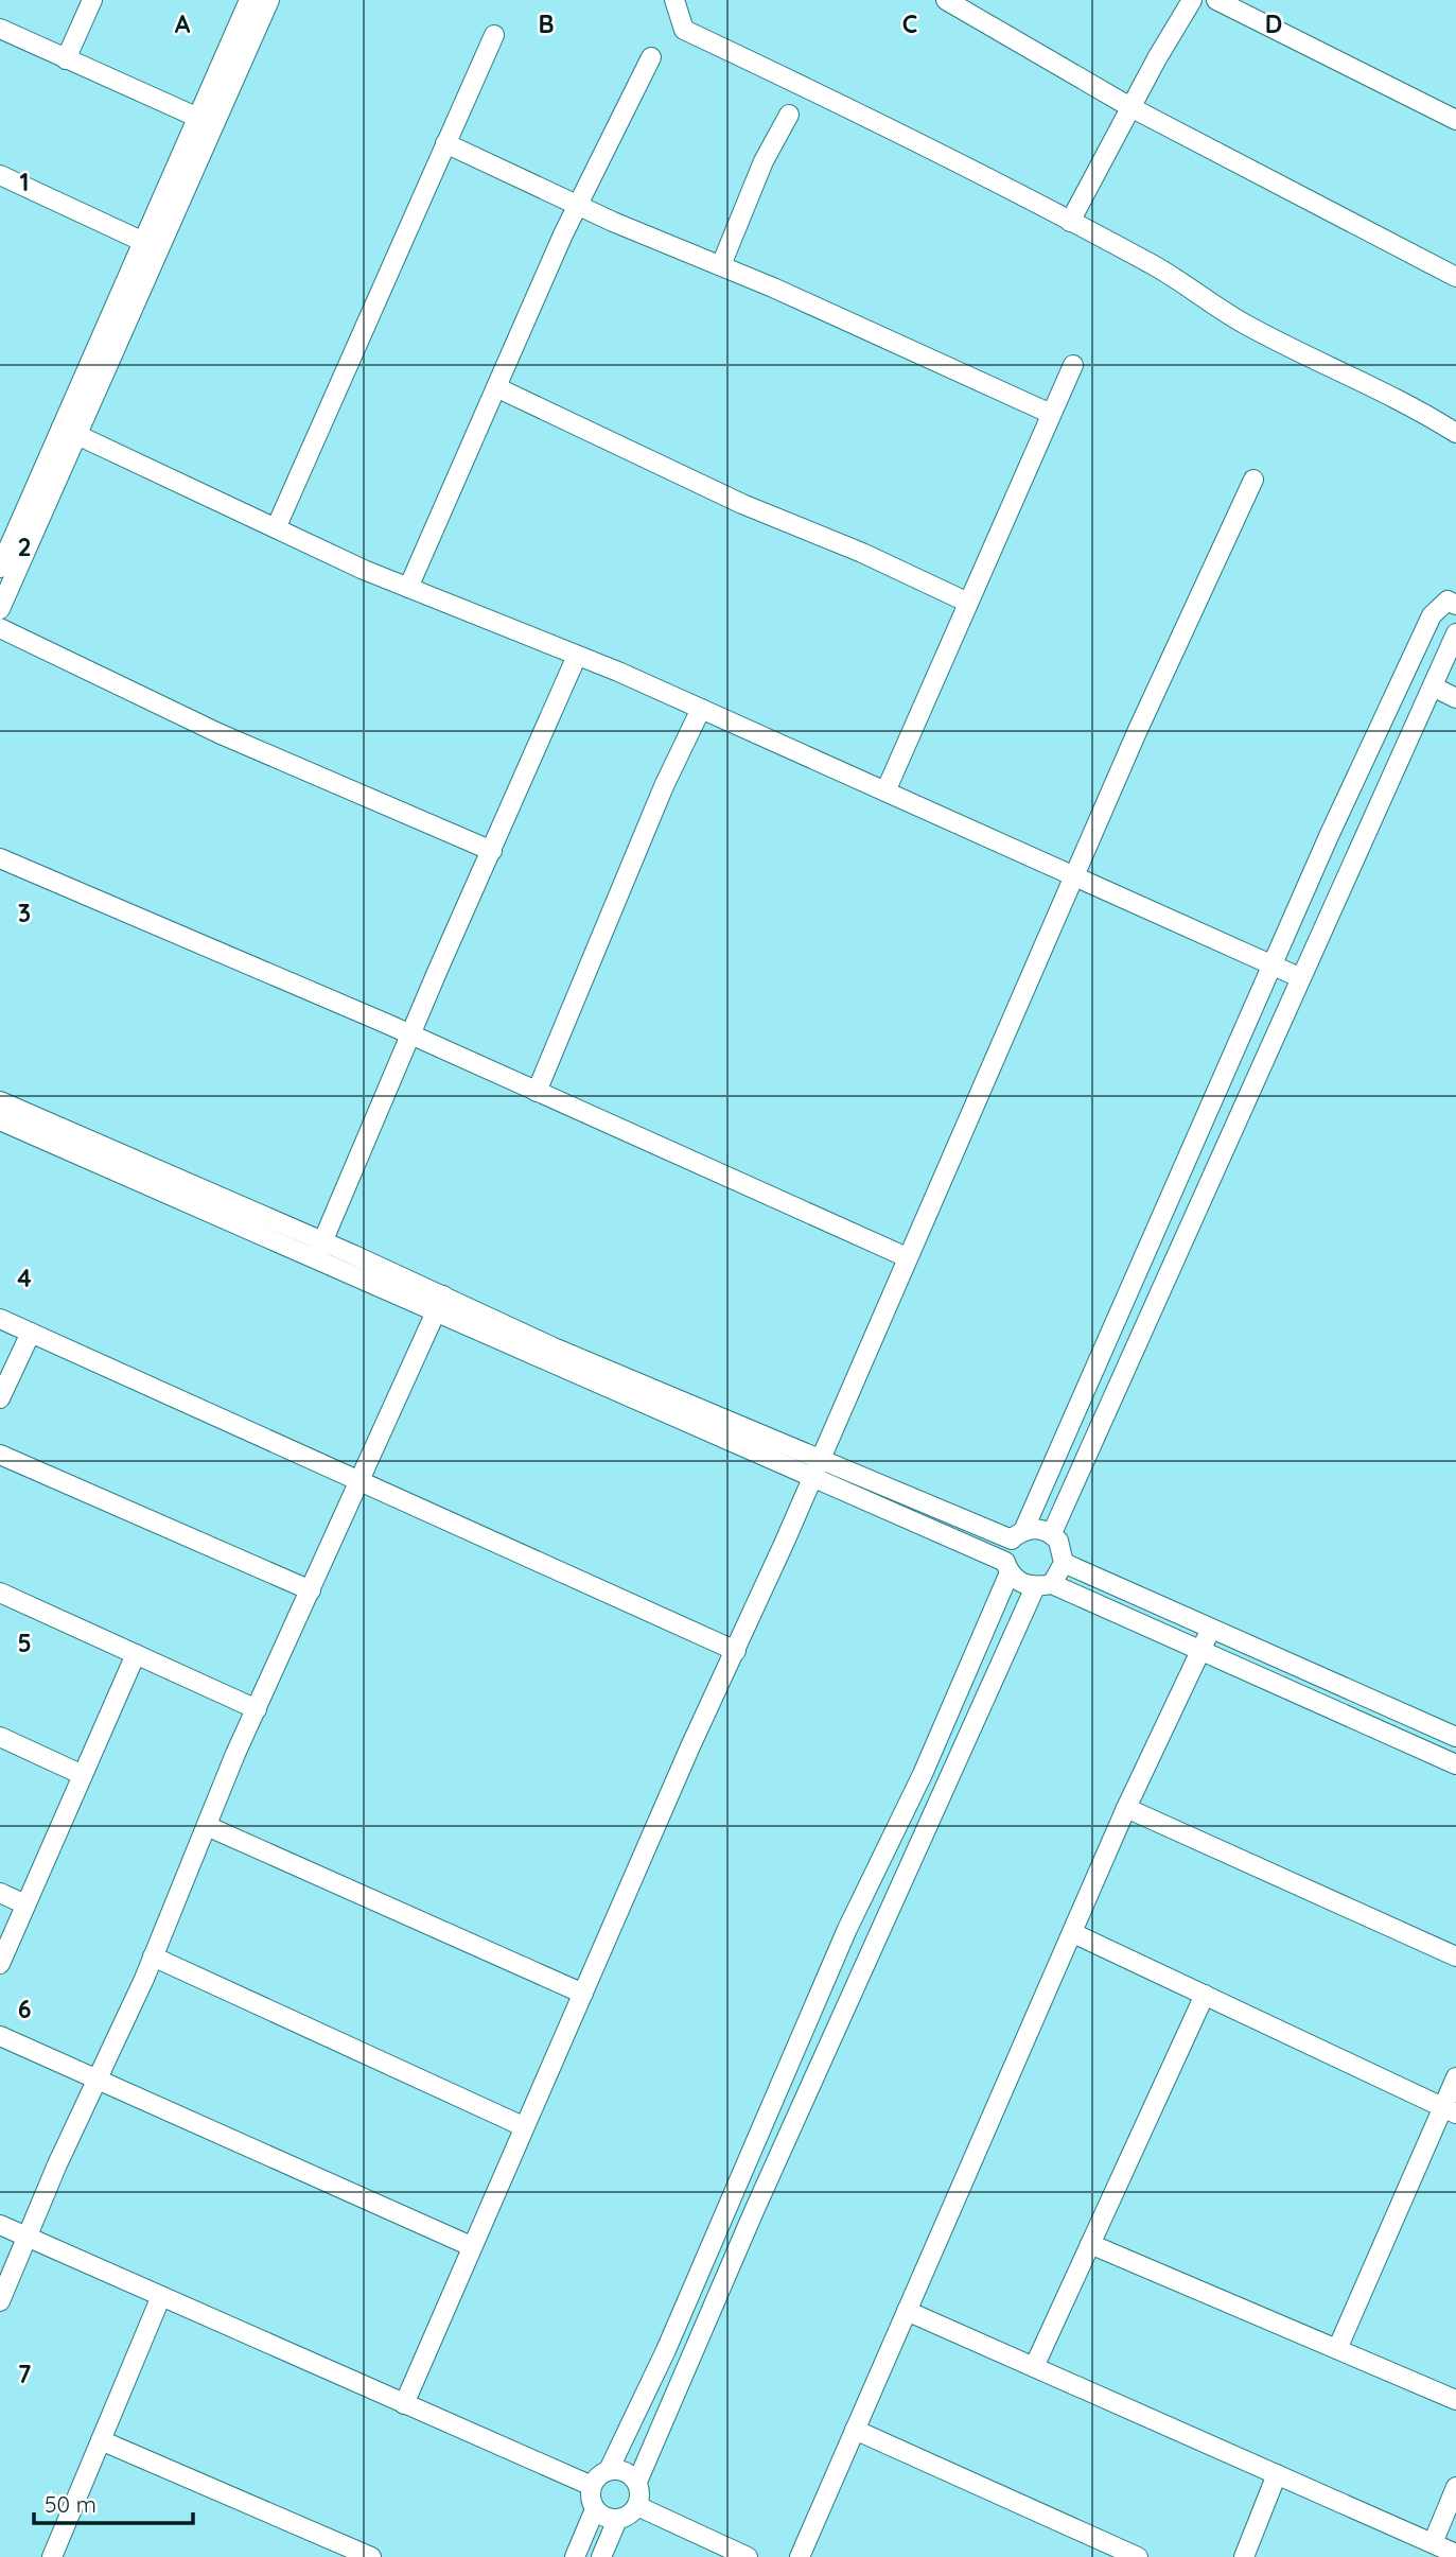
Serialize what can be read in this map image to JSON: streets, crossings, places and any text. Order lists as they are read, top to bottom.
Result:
{
  "scale_bar": "50 m",
  "grid": {
    "columns": [
      "A",
      "B",
      "C",
      "D"
    ],
    "rows": [
      "1",
      "2",
      "3",
      "4",
      "5",
      "6",
      "7"
    ]
  }
}
